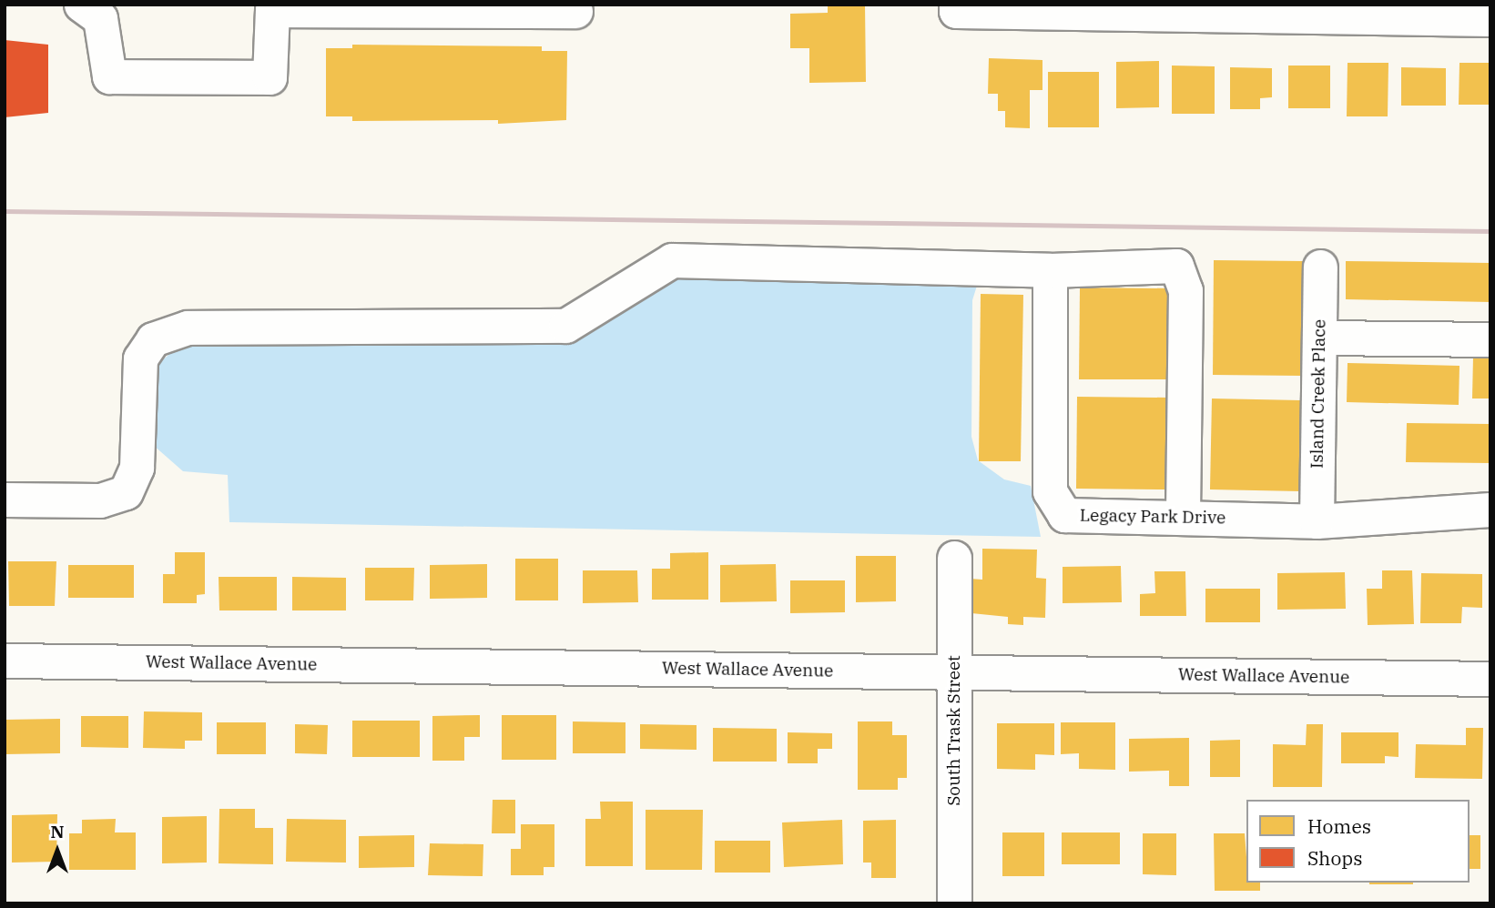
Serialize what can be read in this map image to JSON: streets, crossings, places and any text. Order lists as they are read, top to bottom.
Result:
{
  "streets": {
    "street": [
      "Island Creek Place",
      "Legacy Park Drive",
      "West Wallace Avenue",
      "South Trask Street"
    ]
  },
  "crossings": [
    ["Island Creek Place", "Legacy Park Drive"],
    ["West Wallace Avenue", "South Trask Street"]
  ],
  "legend": ["Homes", "Shops"],
  "north": "top"
}
